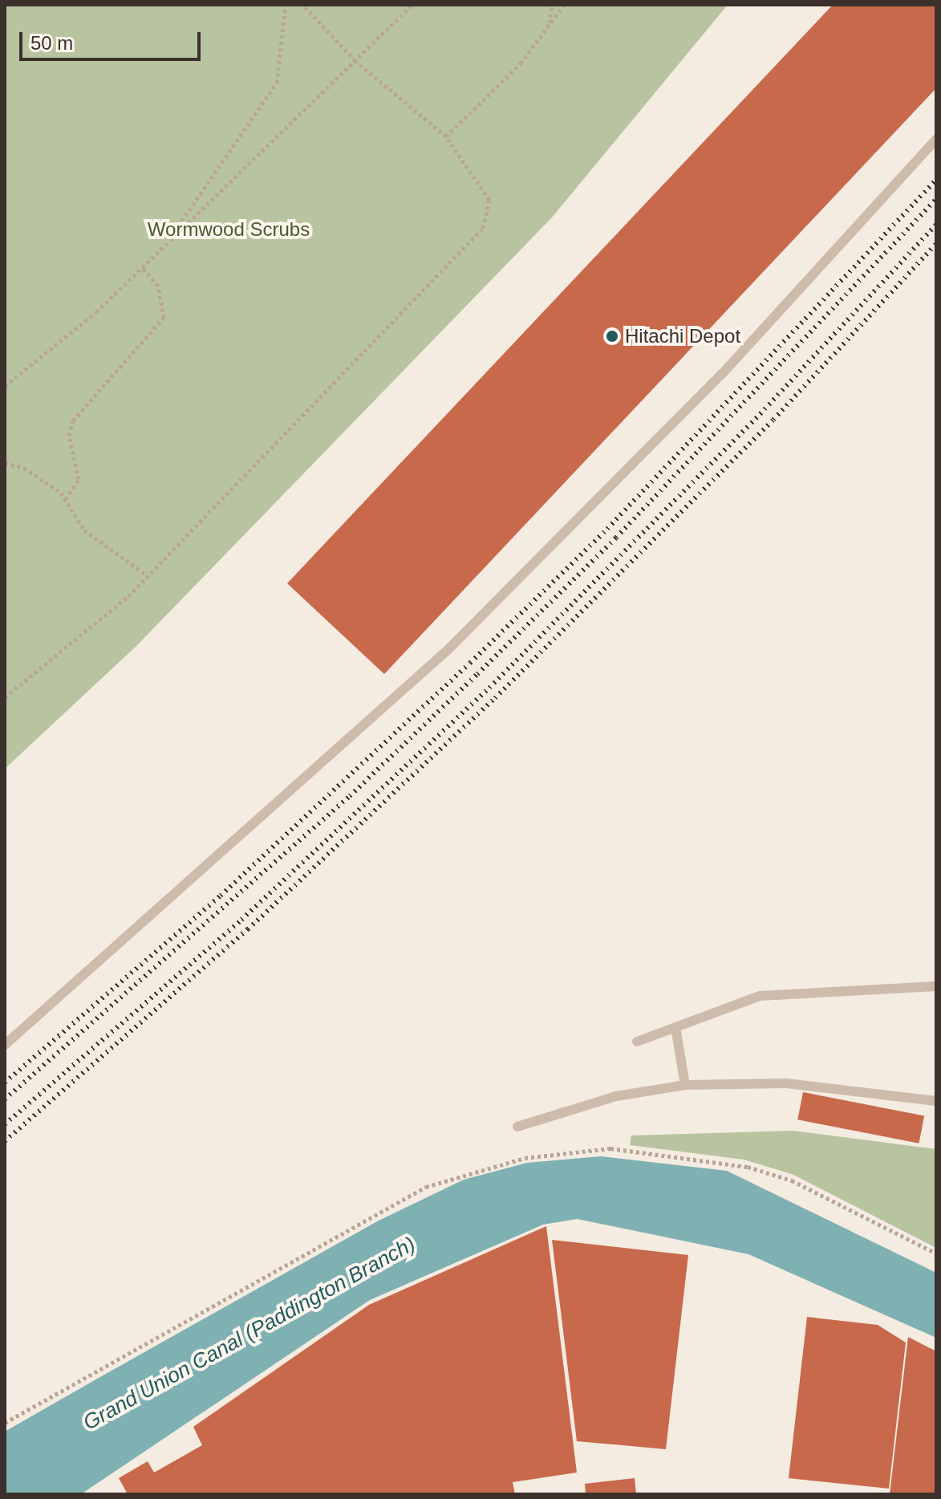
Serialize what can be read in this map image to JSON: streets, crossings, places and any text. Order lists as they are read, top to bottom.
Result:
{
  "water": ["Grand Union Canal (Paddington Branch)"],
  "parks": ["Wormwood Scrubs"],
  "places": ["Hitachi Depot"],
  "scale_bar": "50 m"
}
